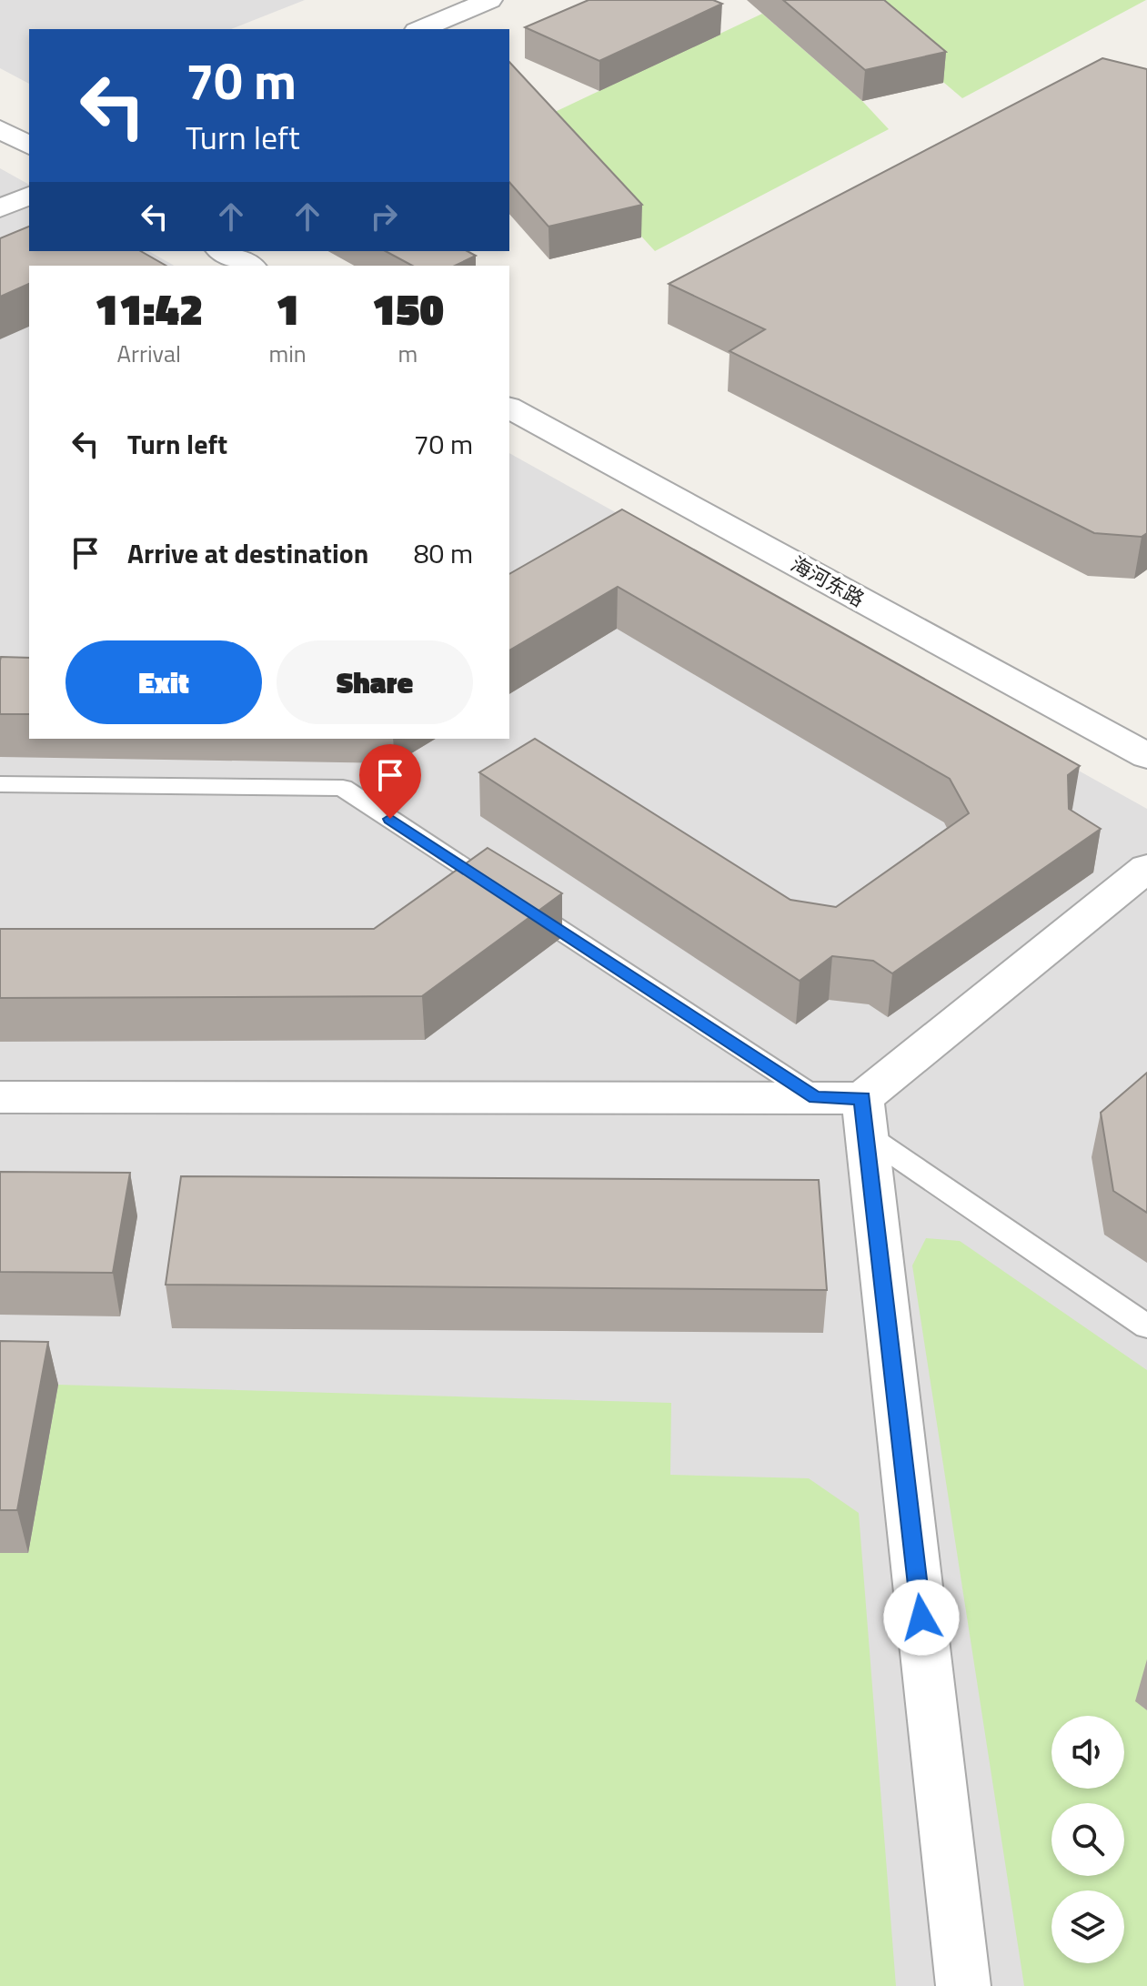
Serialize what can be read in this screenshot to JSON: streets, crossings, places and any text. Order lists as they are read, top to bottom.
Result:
{
  "streets": {
    "street": ["海河东路"]
  },
  "page": {
    "turn": ["70 m", "Turn left"],
    "eta": [
      "11:42",
      "Arrival",
      "1",
      "min",
      "150",
      "m"
    ],
    "list": [
      {
        "name": "Turn left",
        "value": "70 m"
      },
      {
        "name": "Arrive at destination",
        "value": "80 m"
      }
    ],
    "buttons": ["Exit", "Share"]
  }
}
